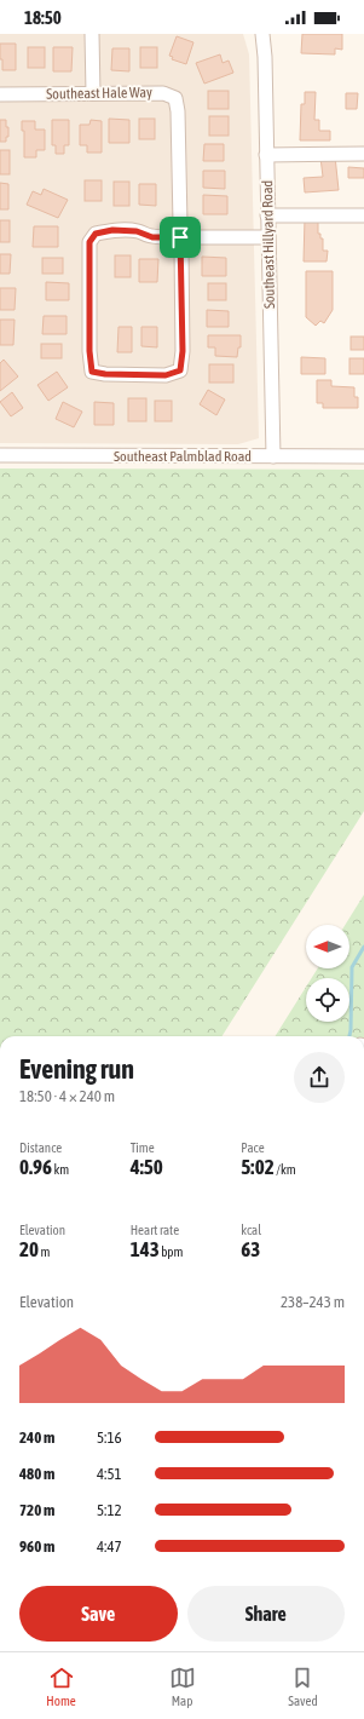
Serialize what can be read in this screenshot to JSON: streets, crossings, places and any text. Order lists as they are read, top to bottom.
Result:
{
  "streets": {
    "street": ["Southeast Hale Way", "Southeast Hillyard Road", "Southeast Palmblad Road"]
  },
  "crossings": [
    ["Southeast Hillyard Road", "Southeast Palmblad Road"]
  ],
  "north": "left",
  "page": {
    "status": "18:50",
    "heading": ["Evening run", "18:50 · 4 × 240 m"],
    "stats": [
      ["Distance", "0.96 km"],
      ["Time", "4:50"],
      ["Pace", "5:02 /km"],
      ["Elevation", "20 m"],
      ["Heart rate", "143 bpm"],
      ["kcal", "63"]
    ],
    "chart": ["Elevation", "238–243 m"],
    "list": [
      {
        "name": "240 m",
        "note": "5:16"
      },
      {
        "name": "480 m",
        "note": "4:51"
      },
      {
        "name": "720 m",
        "note": "5:12"
      },
      {
        "name": "960 m",
        "note": "4:47"
      }
    ],
    "buttons": ["Save", "Share"],
    "tabs": ["Home", "Map", "Saved"]
  }
}
